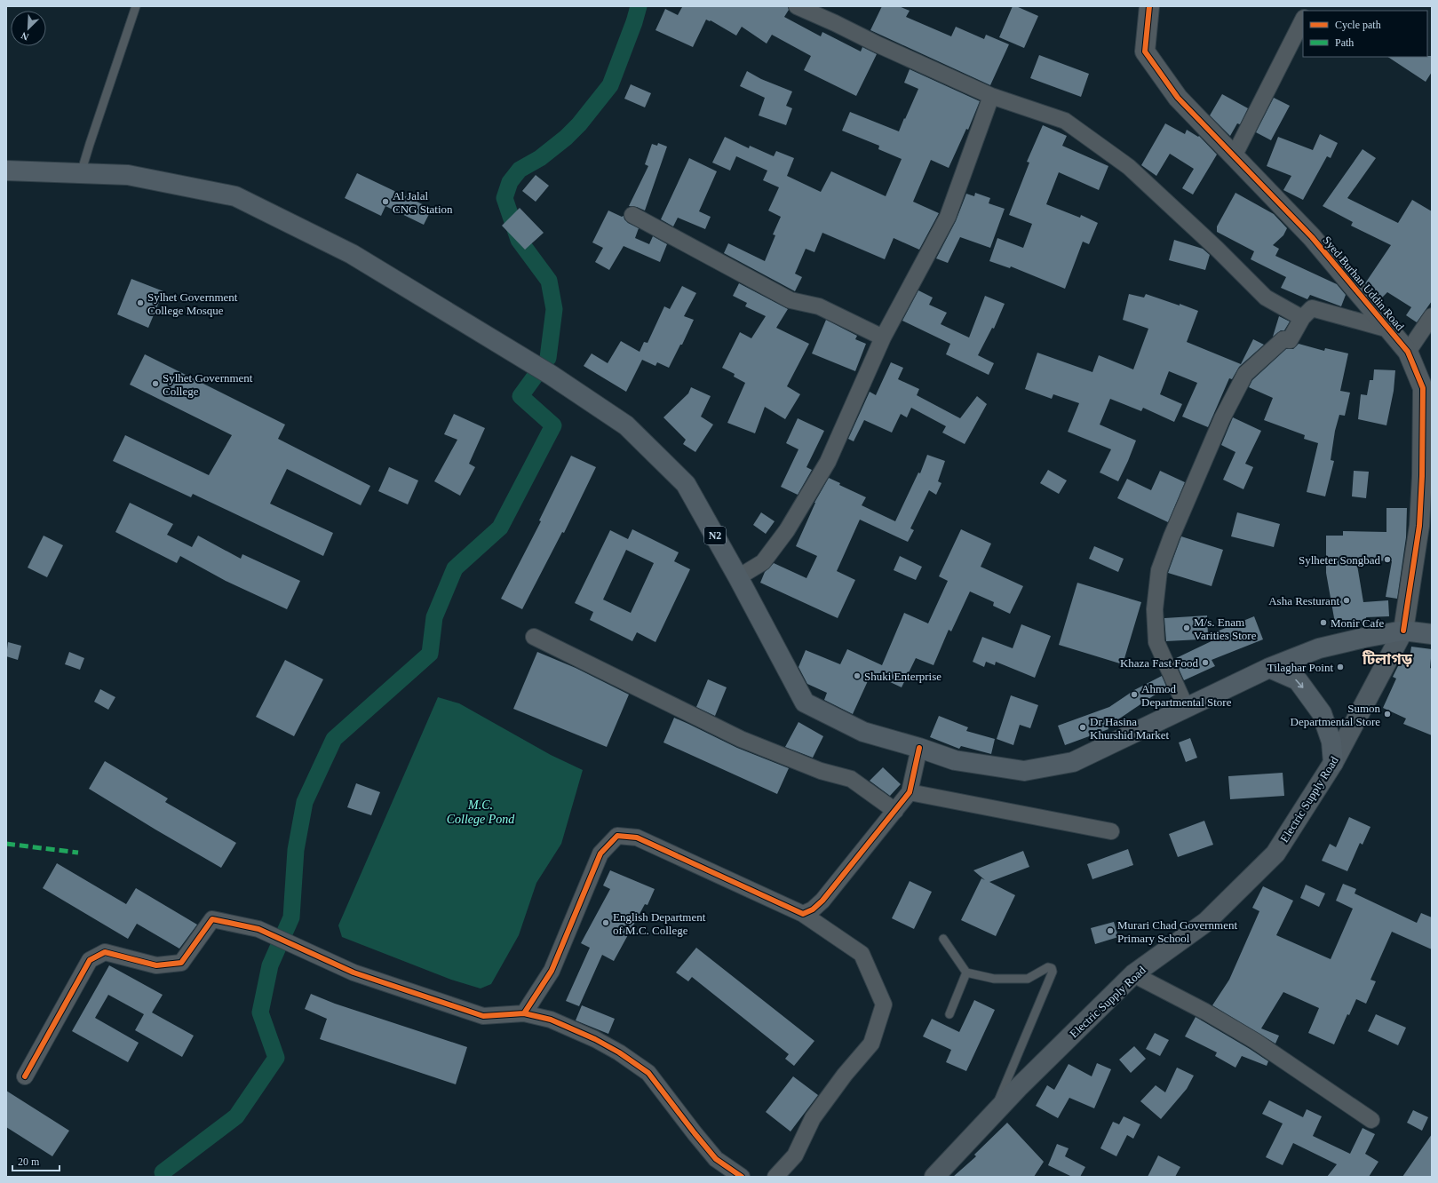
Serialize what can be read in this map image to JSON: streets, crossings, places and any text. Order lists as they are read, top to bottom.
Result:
{
  "streets": {
    "highway": ["N2"],
    "main road": ["Electric Supply Road"],
    "street": ["Syed Burhan Uddin Road"]
  },
  "crossings": [
    ["Syed Burhan Uddin Road", "N2"],
    ["Syed Burhan Uddin Road", "Electric Supply Road"],
    ["N2", "Electric Supply Road"]
  ],
  "districts": ["টিলাগড়"],
  "water": ["M.C. College Pond"],
  "places": [
    "Al Jalal CNG Station",
    "Sylhet Government College Mosque",
    "Sylhet Government College",
    "Sylheter Songbad",
    "Asha Resturant",
    "Monir Cafe",
    "M/s. Enam Varities Store",
    "Khaza Fast Food",
    "Tilaghar Point",
    "Shuki Enterprise",
    "Ahmod Departmental Store",
    "Sumon Departmental Store",
    "Dr Hasina Khurshid Market",
    "English Department of M.C. College",
    "Murari Chad Government Primary School"
  ],
  "legend": ["Cycle path", "Path"],
  "scale_bar": "20 m",
  "north": "bottom left"
}
